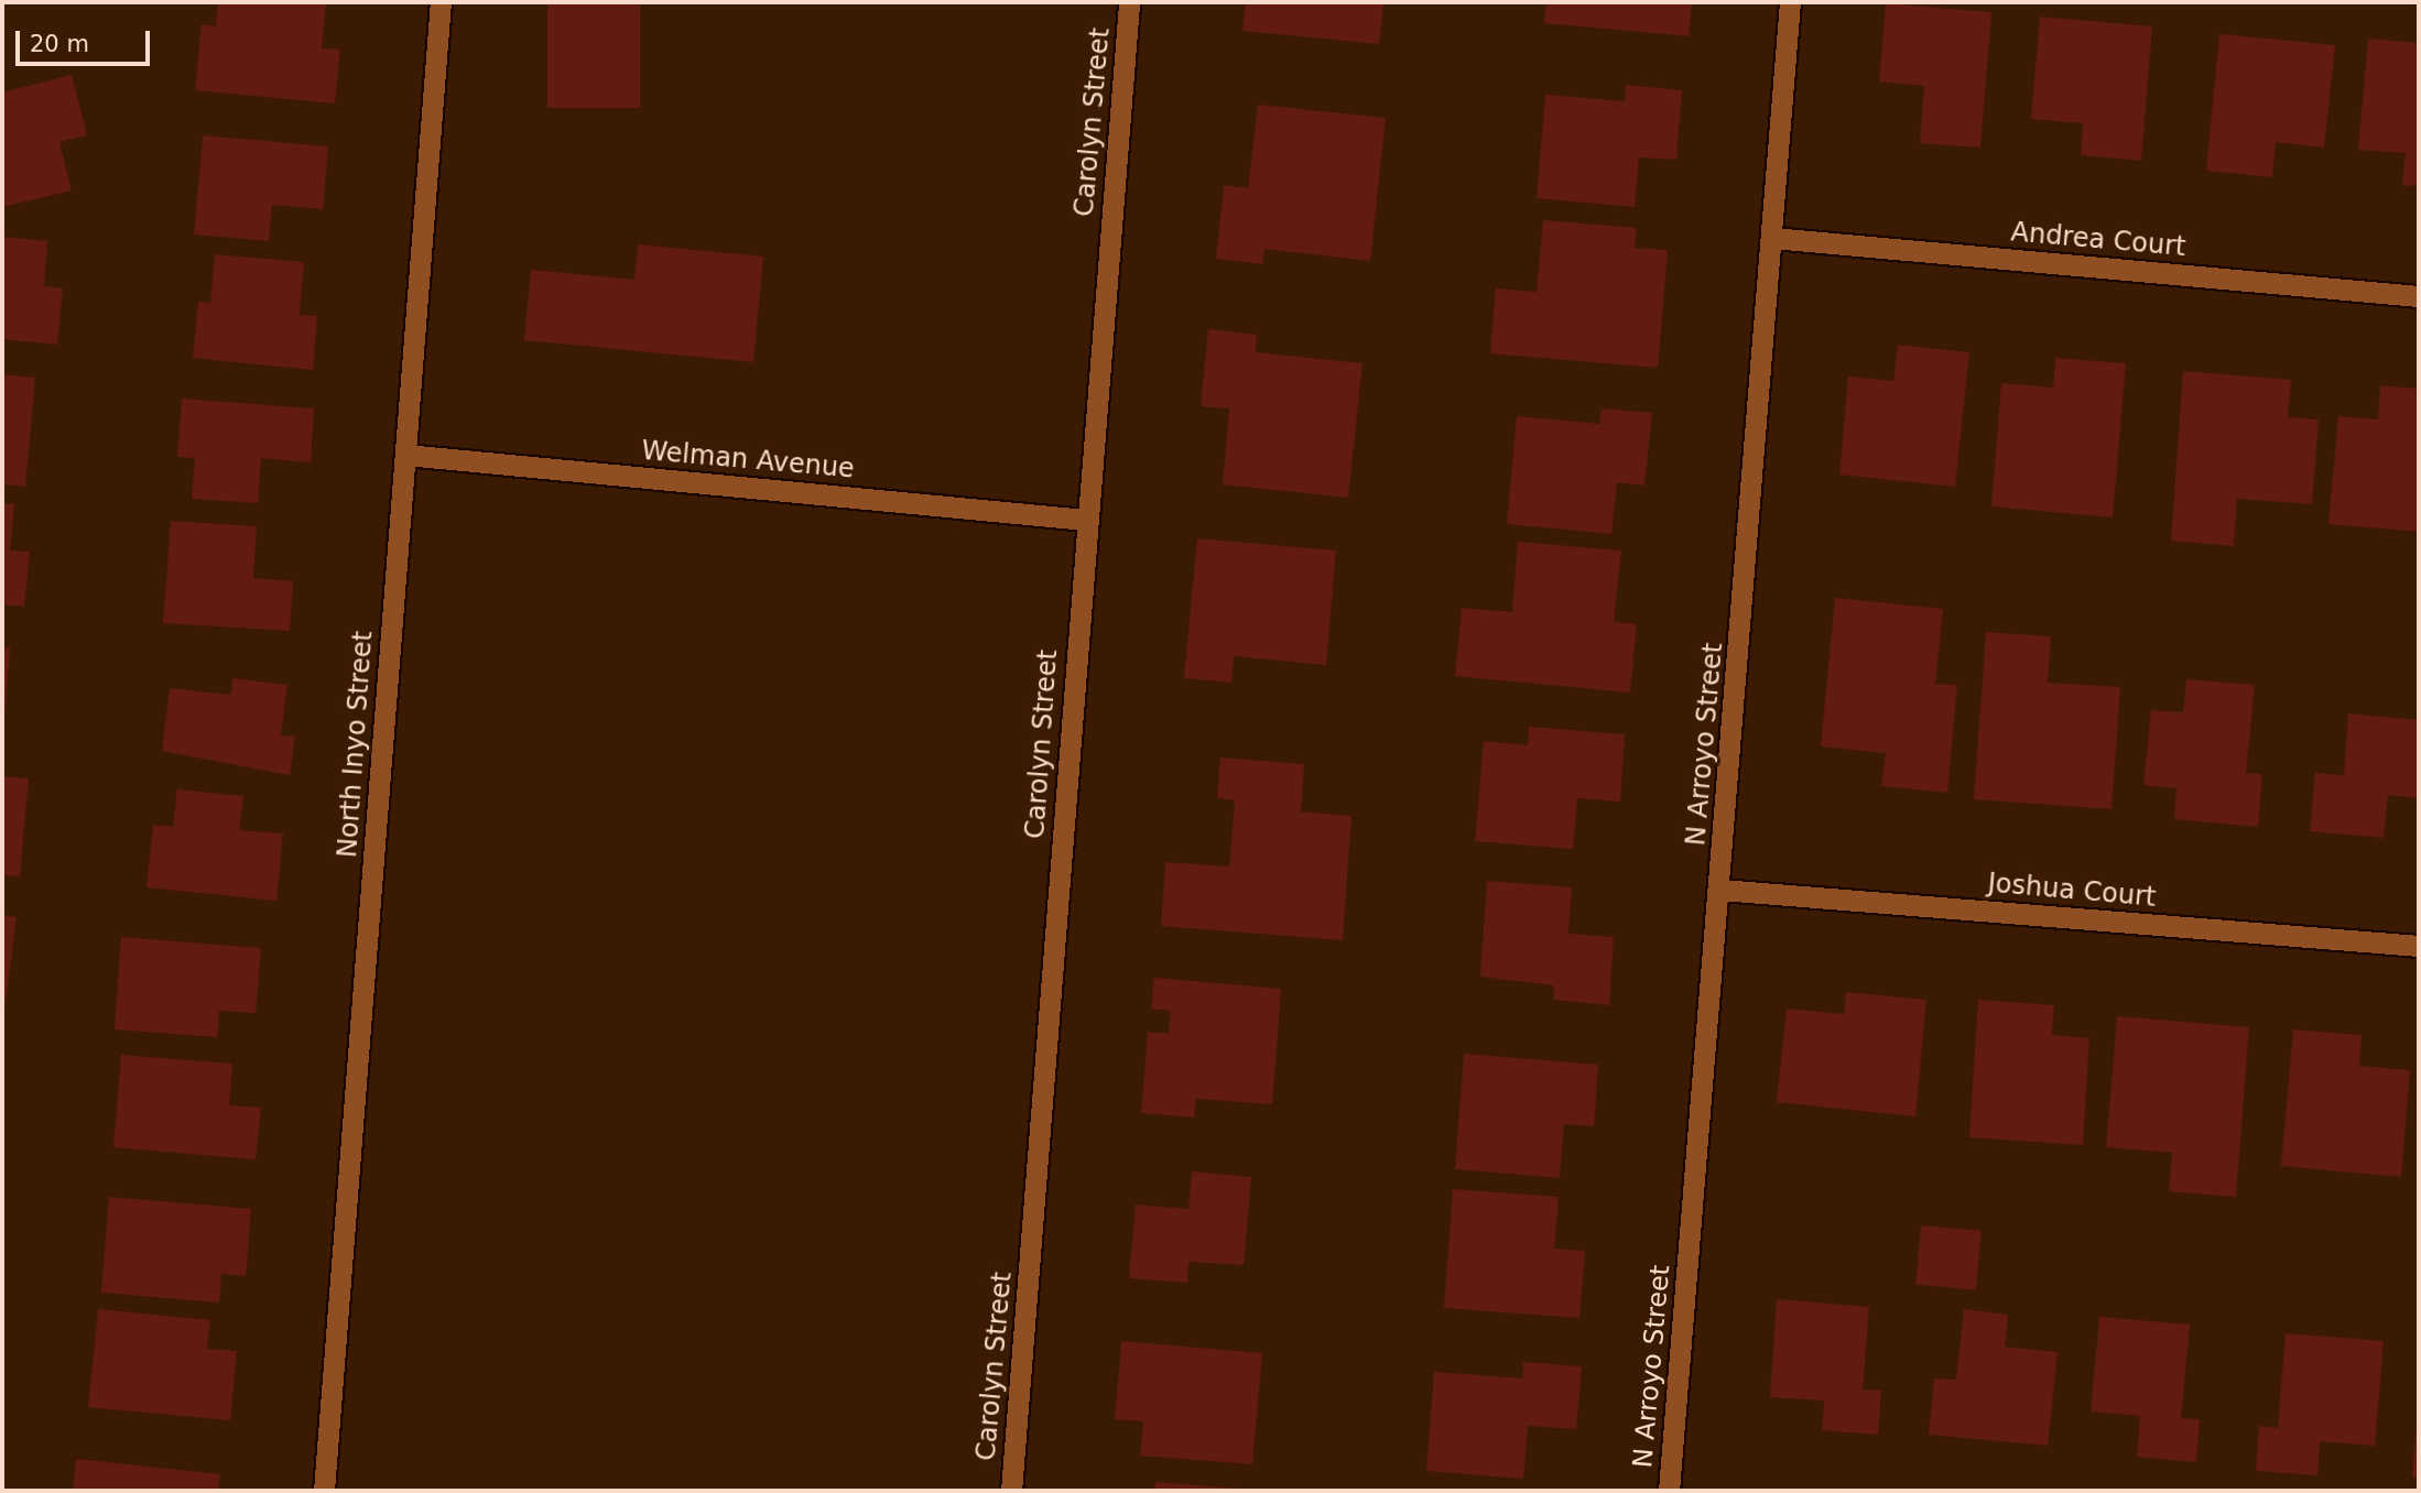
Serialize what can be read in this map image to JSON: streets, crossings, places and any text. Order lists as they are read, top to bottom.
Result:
{
  "streets": {
    "street": [
      "Carolyn Street",
      "Andrea Court",
      "Welman Avenue",
      "North Inyo Street",
      "N Arroyo Street",
      "Joshua Court"
    ]
  },
  "crossings": [
    ["Carolyn Street", "Welman Avenue"],
    ["Andrea Court", "N Arroyo Street"],
    ["Welman Avenue", "North Inyo Street"],
    ["N Arroyo Street", "Joshua Court"]
  ],
  "scale_bar": "20 m"
}
